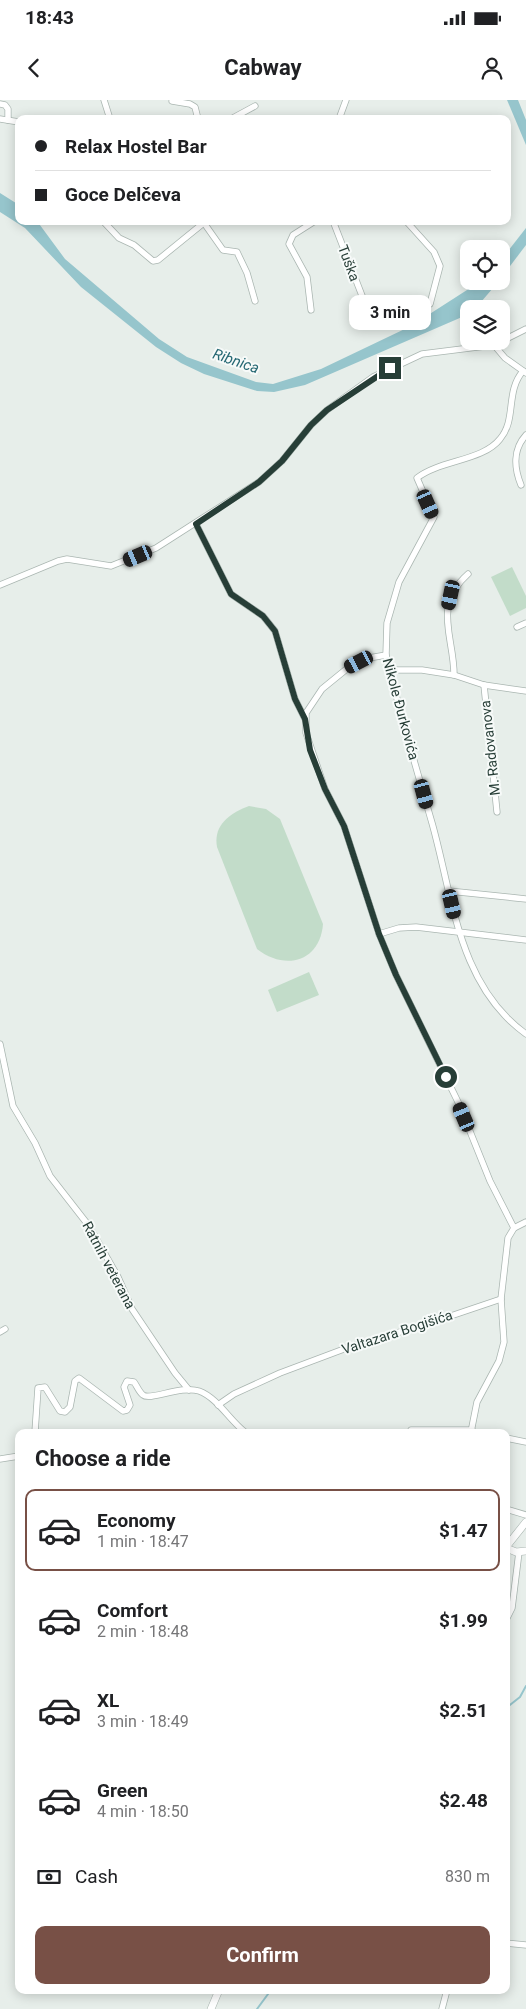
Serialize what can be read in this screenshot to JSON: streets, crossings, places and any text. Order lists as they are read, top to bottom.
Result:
{
  "streets": {
    "street": [
      "Tuška",
      "Nikole Đurkovića",
      "M. Radovanova",
      "Ratnih veterana",
      "Valtazara Bogišića"
    ]
  },
  "crossings": [
    ["Ratnih veterana", "Valtazara Bogišića"]
  ],
  "water": ["Ribnica"],
  "page": {
    "status": "18:43",
    "header": "Cabway",
    "banner": ["Relax Hostel Bar", "Goce Delčeva"],
    "bubble": "3 min",
    "heading": "Choose a ride",
    "list": [
      {
        "name": "Economy",
        "note": "1 min · 18:47",
        "value": "$1.47"
      },
      {
        "name": "Comfort",
        "note": "2 min · 18:48",
        "value": "$1.99"
      },
      {
        "name": "XL",
        "note": "3 min · 18:49",
        "value": "$2.51"
      },
      {
        "name": "Green",
        "note": "4 min · 18:50",
        "value": "$2.48"
      }
    ],
    "pay": ["Cash", "830 m"],
    "buttons": "Confirm"
  }
}
